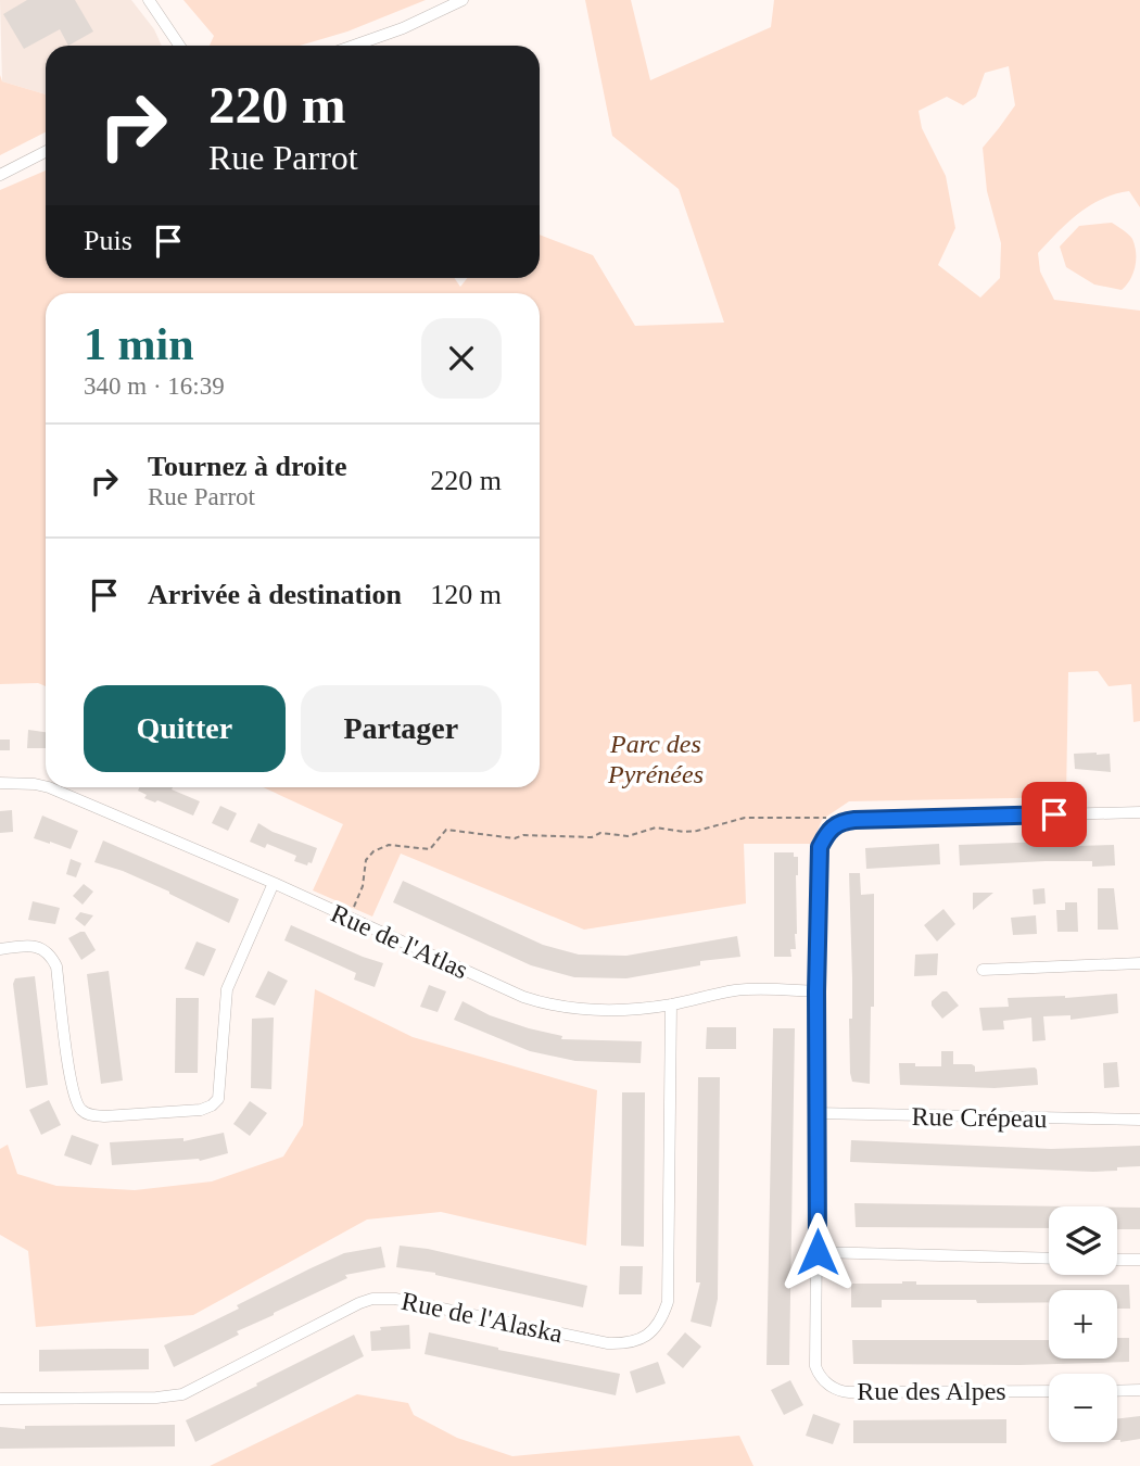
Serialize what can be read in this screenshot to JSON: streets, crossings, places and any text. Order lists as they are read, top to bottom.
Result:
{
  "streets": {
    "street": [
      "Rue de l'Atlas",
      "Rue Crépeau",
      "Rue de l'Alaska",
      "Rue des Alpes"
    ]
  },
  "crossings": [
    ["Rue de l'Atlas", "Rue de l'Alaska"],
    ["Rue de l'Atlas", "Rue des Alpes"],
    ["Rue Crépeau", "Rue des Alpes"]
  ],
  "parks": ["Parc des Pyrénées"],
  "page": {
    "turn": ["220 m", "Rue Parrot"],
    "then": "Puis",
    "heading": ["1 min", "340 m · 16:39"],
    "list": [
      {
        "name": "Tournez à droite",
        "note": "Rue Parrot",
        "value": "220 m"
      },
      {
        "name": "Arrivée à destination",
        "value": "120 m"
      }
    ],
    "buttons": ["Quitter", "Partager"],
    "map_buttons": ["+", "−"]
  }
}
